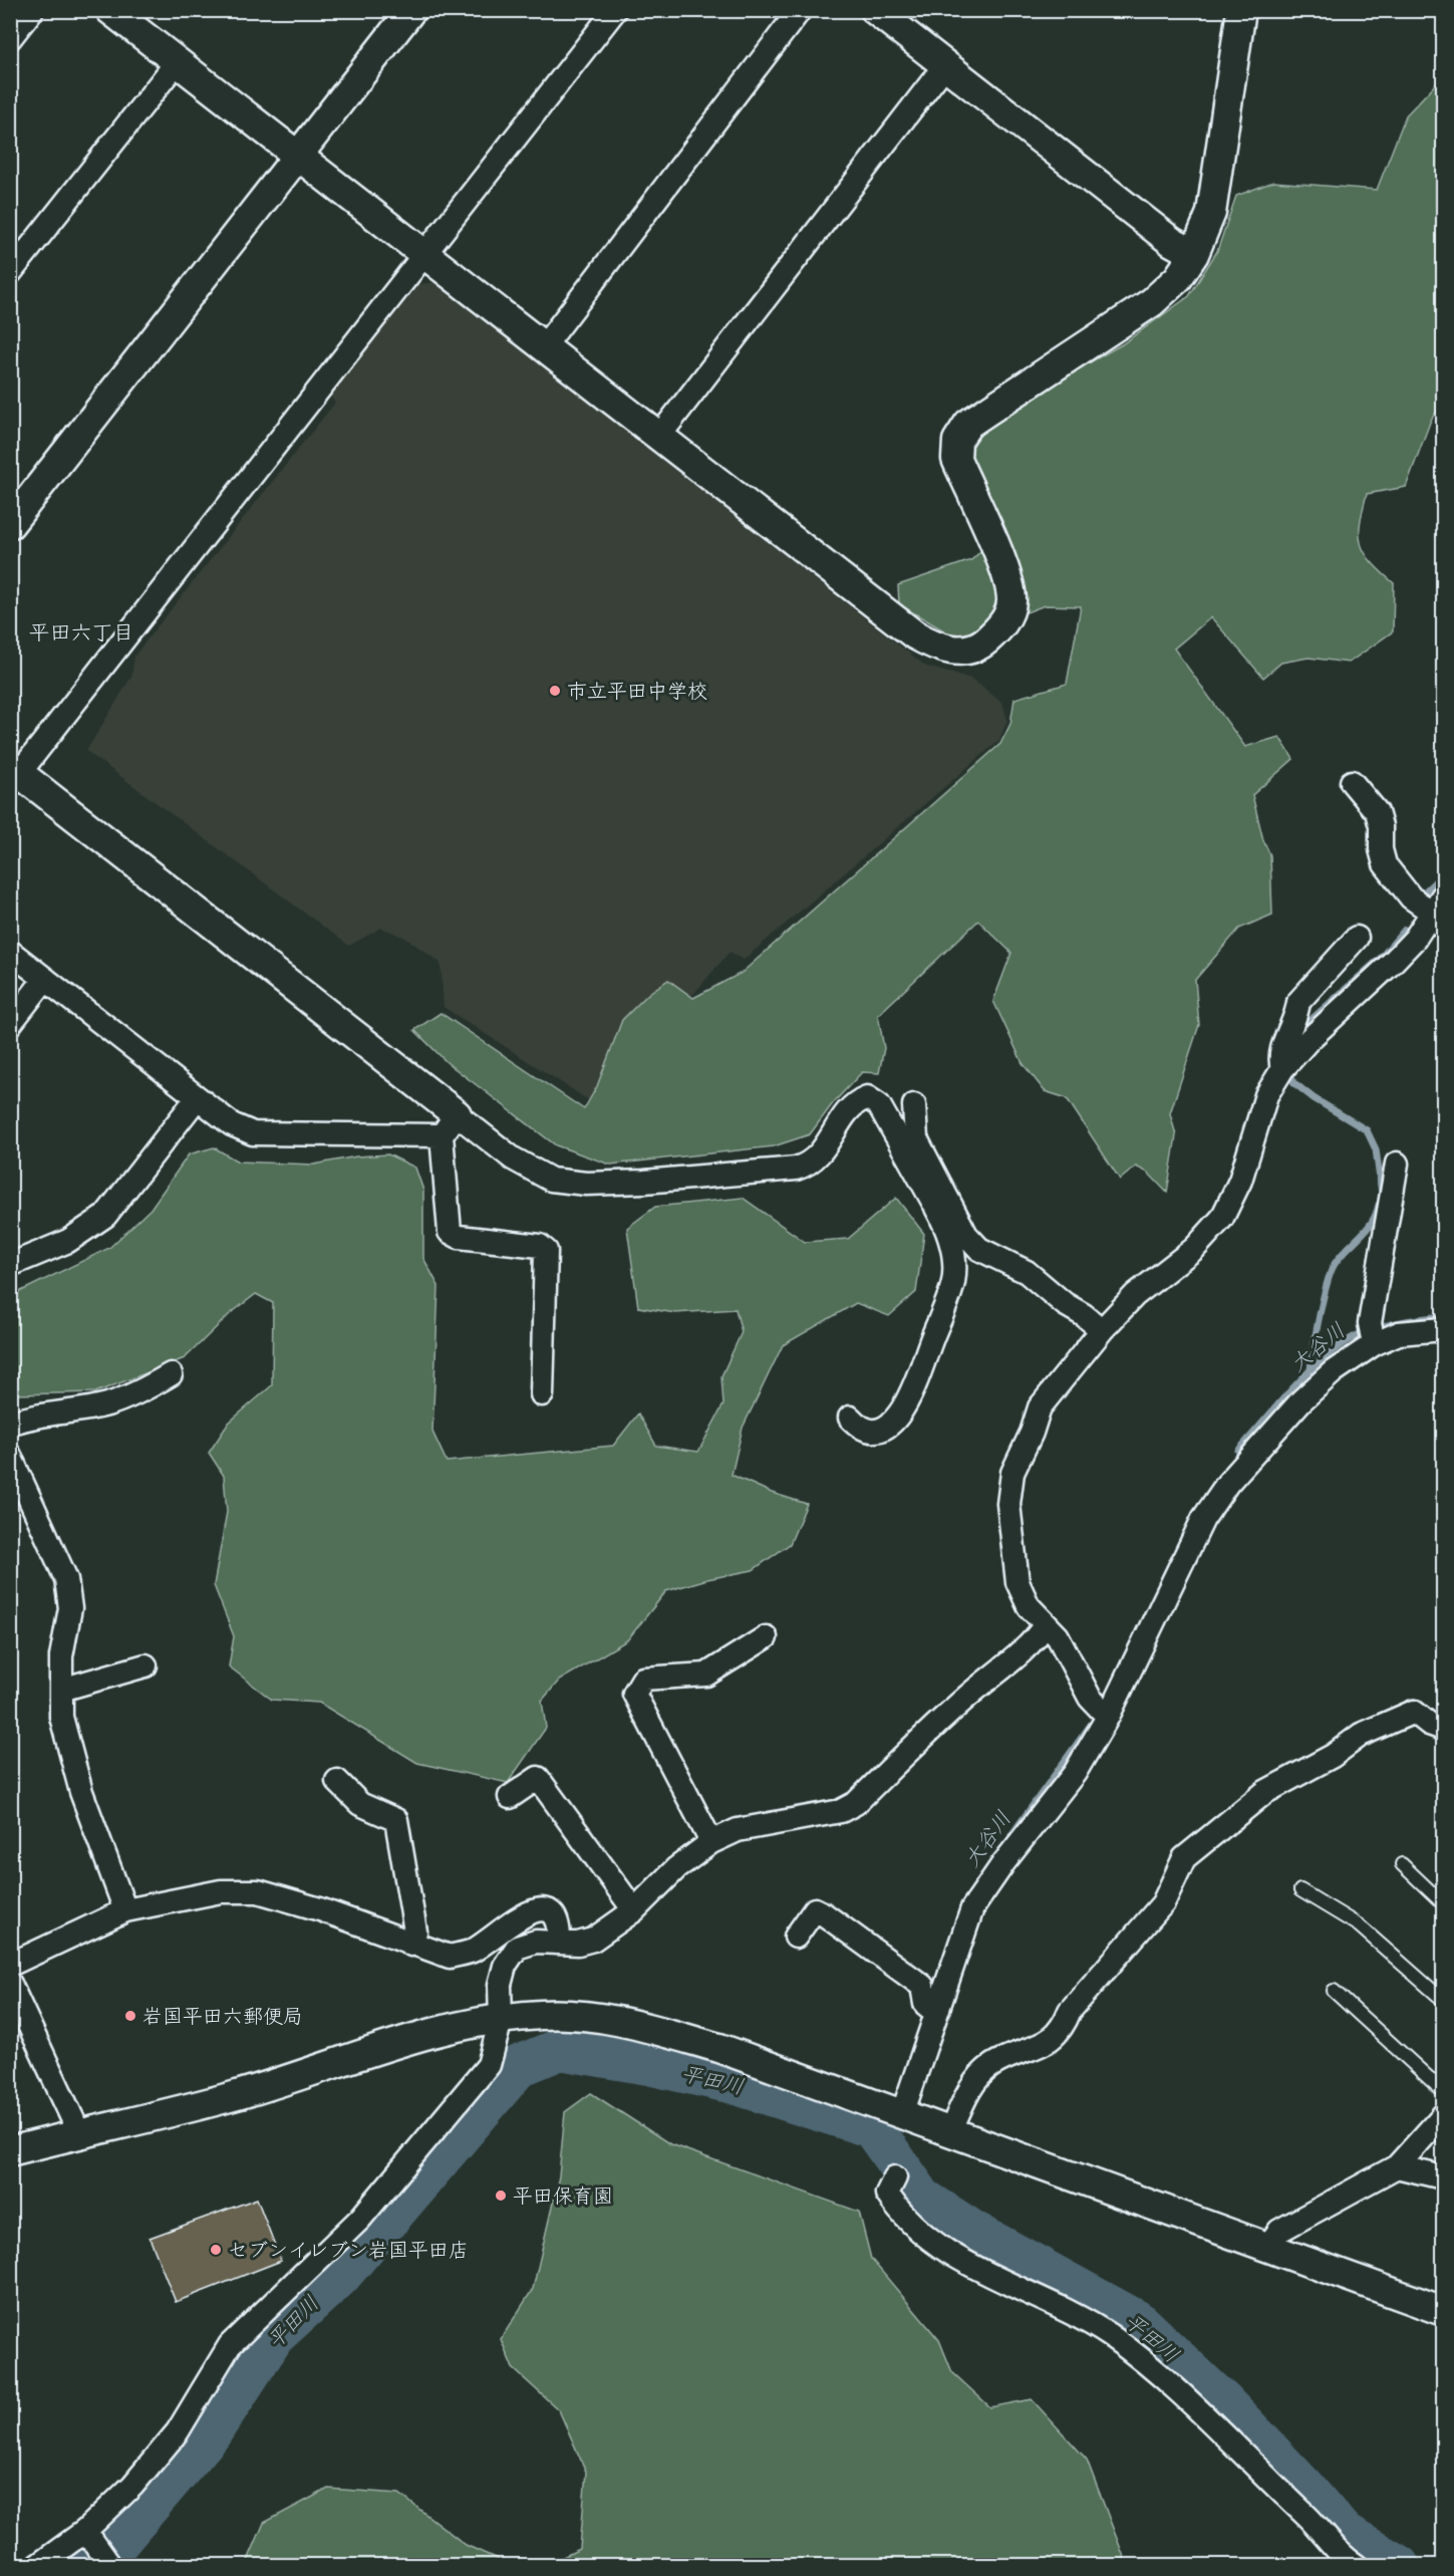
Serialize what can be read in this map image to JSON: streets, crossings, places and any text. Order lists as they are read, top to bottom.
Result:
{
  "districts": ["平田六丁目"],
  "water": ["大谷川", "平田川"],
  "places": [
    "市立平田中学校",
    "岩国平田六郵便局",
    "平田保育園",
    "セブンイレブン岩国平田店"
  ]
}
